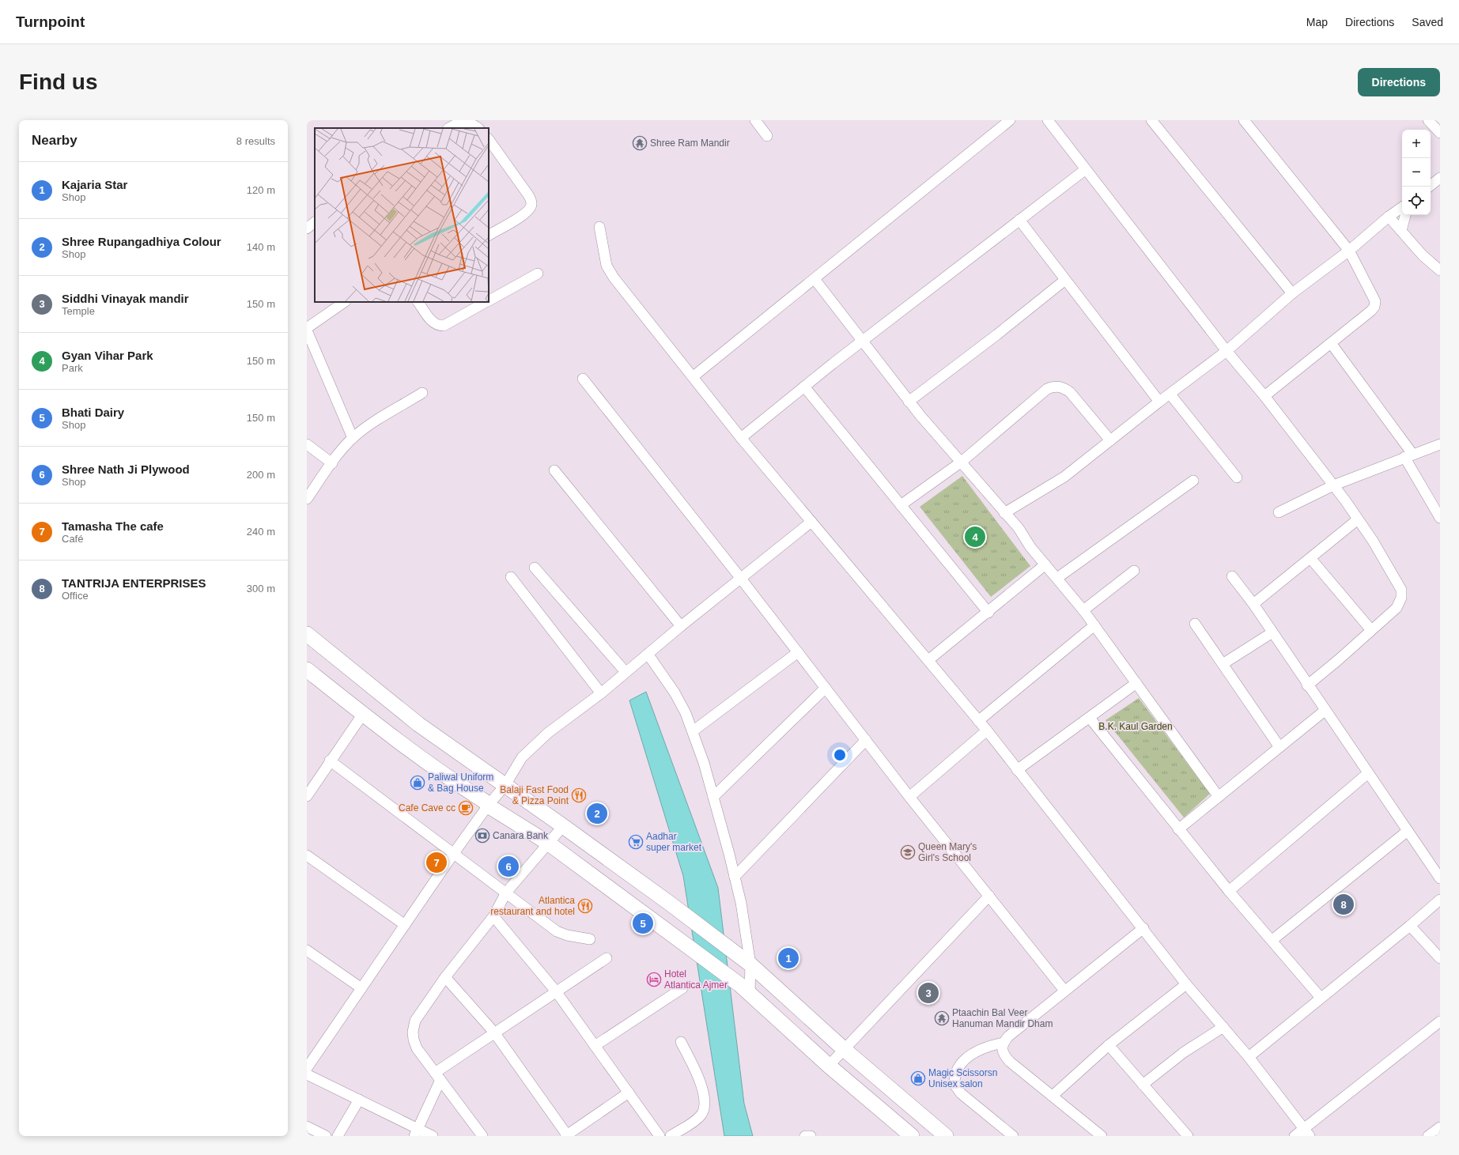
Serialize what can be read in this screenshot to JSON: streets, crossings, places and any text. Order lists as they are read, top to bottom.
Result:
{
  "parks": ["B.K. Kaul Garden"],
  "places": {
    "temple": ["Shree Ram Mandir", "Ptaachin Bal Veer Hanuman Mandir Dham"],
    "shop": ["Paliwal Uniform & Bag House", "Magic Scissorsn Unisex salon"],
    "restaurant": ["Balaji Fast Food & Pizza Point", "Atlantica restaurant and hotel"],
    "cafe": ["Cafe Cave cc"],
    "bank": ["Canara Bank"],
    "supermarket": ["Aadhar super market"],
    "school or university": ["Queen Mary's Girl's School"],
    "hotel": ["Hotel Atlantica Ajmer"]
  },
  "page": {
    "header": "Turnpoint",
    "nav": ["Map", "Directions", "Saved"],
    "buttons": "Directions",
    "title": "Find us",
    "heading": ["Nearby", "8 results"],
    "map_buttons": ["+", "−"],
    "list": [
      {
        "mark": "1",
        "name": "Kajaria Star",
        "note": "Shop",
        "value": "120 m"
      },
      {
        "mark": "2",
        "name": "Shree Rupangadhiya Colour",
        "note": "Shop",
        "value": "140 m"
      },
      {
        "mark": "3",
        "name": "Siddhi Vinayak mandir",
        "note": "Temple",
        "value": "150 m"
      },
      {
        "mark": "4",
        "name": "Gyan Vihar Park",
        "note": "Park",
        "value": "150 m"
      },
      {
        "mark": "5",
        "name": "Bhati Dairy",
        "note": "Shop",
        "value": "150 m"
      },
      {
        "mark": "6",
        "name": "Shree Nath Ji Plywood",
        "note": "Shop",
        "value": "200 m"
      },
      {
        "mark": "7",
        "name": "Tamasha The cafe",
        "note": "Café",
        "value": "240 m"
      },
      {
        "mark": "8",
        "name": "TANTRIJA ENTERPRISES",
        "note": "Office",
        "value": "300 m"
      }
    ],
    "pins": [
      "4",
      "2",
      "7",
      "6",
      "8",
      "5",
      "1",
      "3"
    ]
  }
}
